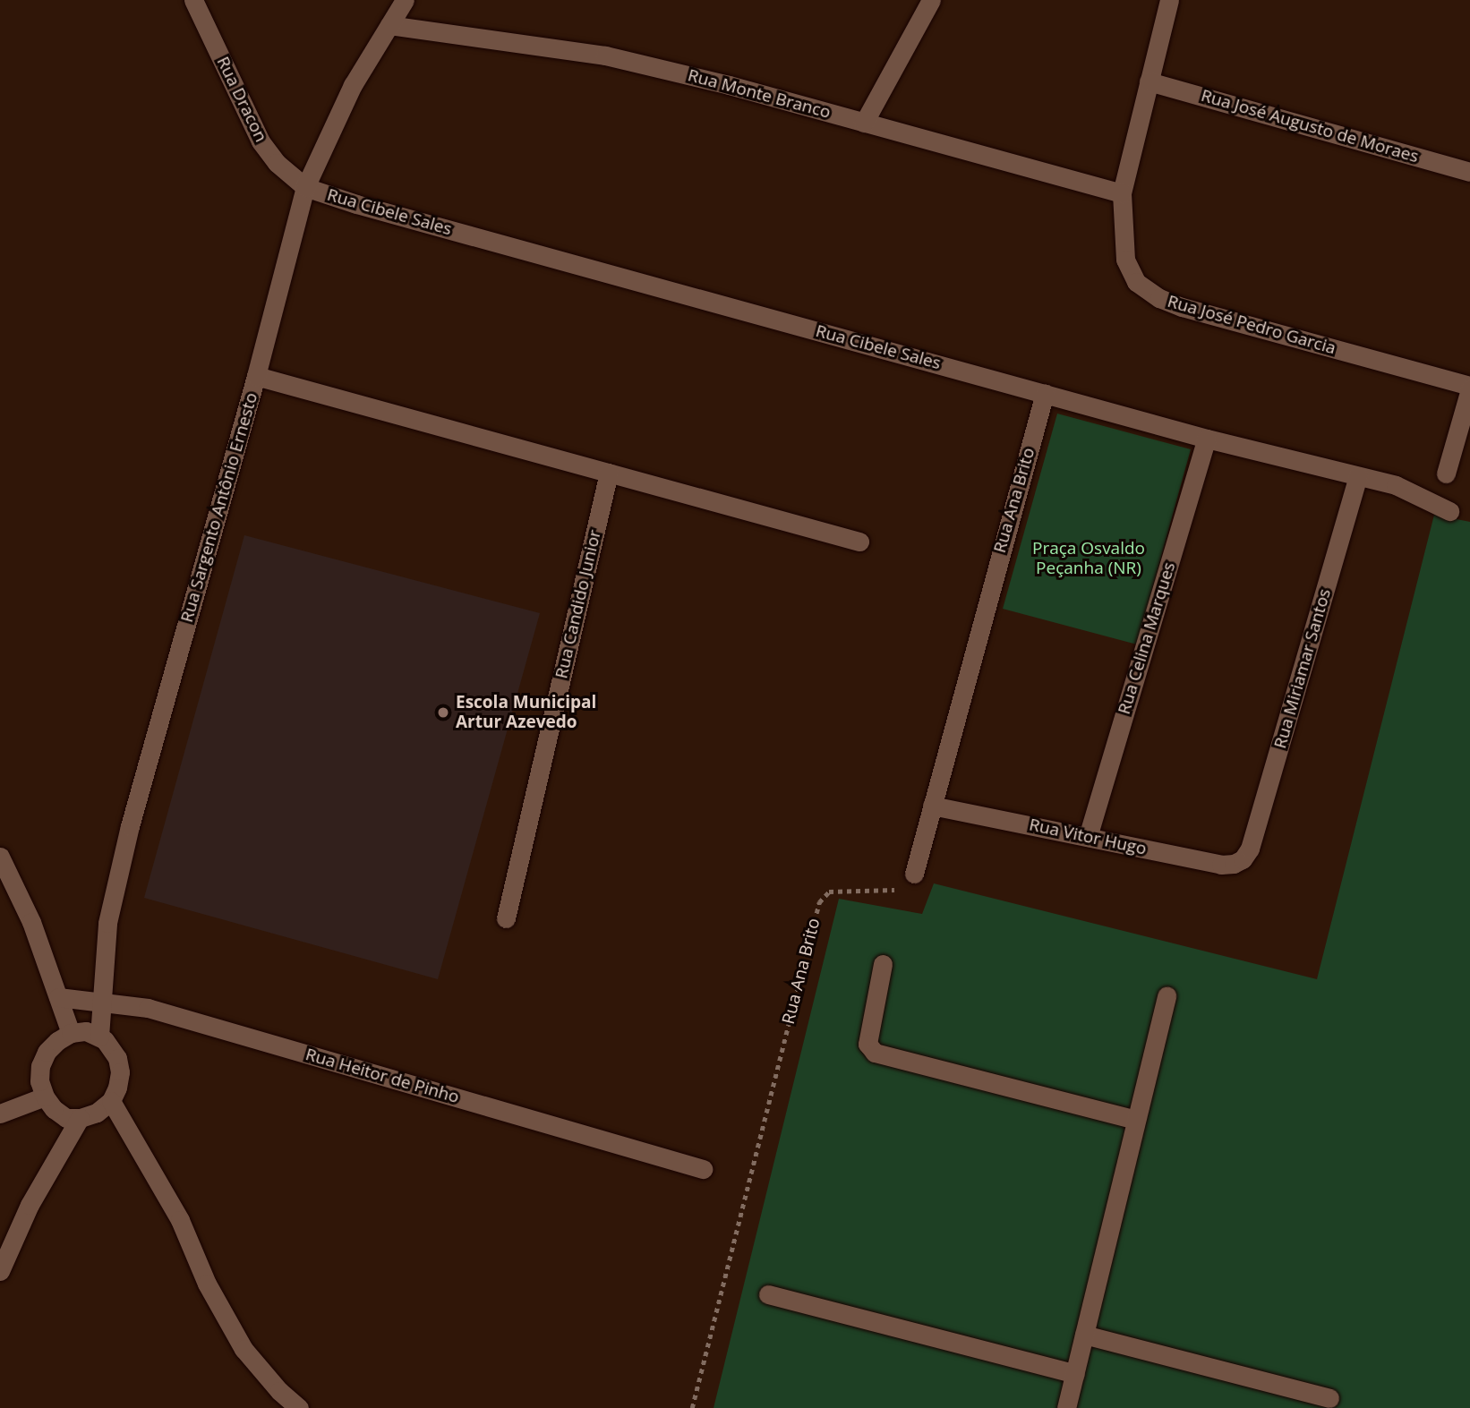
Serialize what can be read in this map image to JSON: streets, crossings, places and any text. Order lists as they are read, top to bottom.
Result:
{
  "streets": {
    "street": [
      "Rua Monte Branco",
      "Rua Dracon",
      "Rua José Augusto de Moraes",
      "Rua Cibele Sales",
      "Rua José Pedro Garcia",
      "Rua Ana Brito",
      "Rua Sargento Antônio Ernesto",
      "Rua Candido Junior",
      "Rua Celina Marques",
      "Rua Miriamar Santos",
      "Rua Vitor Hugo",
      "Rua Heitor de Pinho"
    ]
  },
  "crossings": [
    ["Rua Monte Branco", "Rua José Pedro Garcia"],
    ["Rua Monte Branco", "Rua Sargento Antônio Ernesto"],
    ["Rua Dracon", "Rua Cibele Sales"],
    ["Rua Dracon", "Rua Sargento Antônio Ernesto"],
    ["Rua José Augusto de Moraes", "Rua José Pedro Garcia"],
    ["Rua Cibele Sales", "Rua Ana Brito"],
    ["Rua Cibele Sales", "Rua Sargento Antônio Ernesto"],
    ["Rua Cibele Sales", "Rua Celina Marques"],
    ["Rua Cibele Sales", "Rua Miriamar Santos"],
    ["Rua Ana Brito", "Rua Vitor Hugo"],
    ["Rua Sargento Antônio Ernesto", "Rua Heitor de Pinho"],
    ["Rua Celina Marques", "Rua Vitor Hugo"],
    ["Rua Miriamar Santos", "Rua Vitor Hugo"]
  ],
  "parks": ["Praça Osvaldo Peçanha (NR)"],
  "places": ["Escola Municipal Artur Azevedo"]
}
